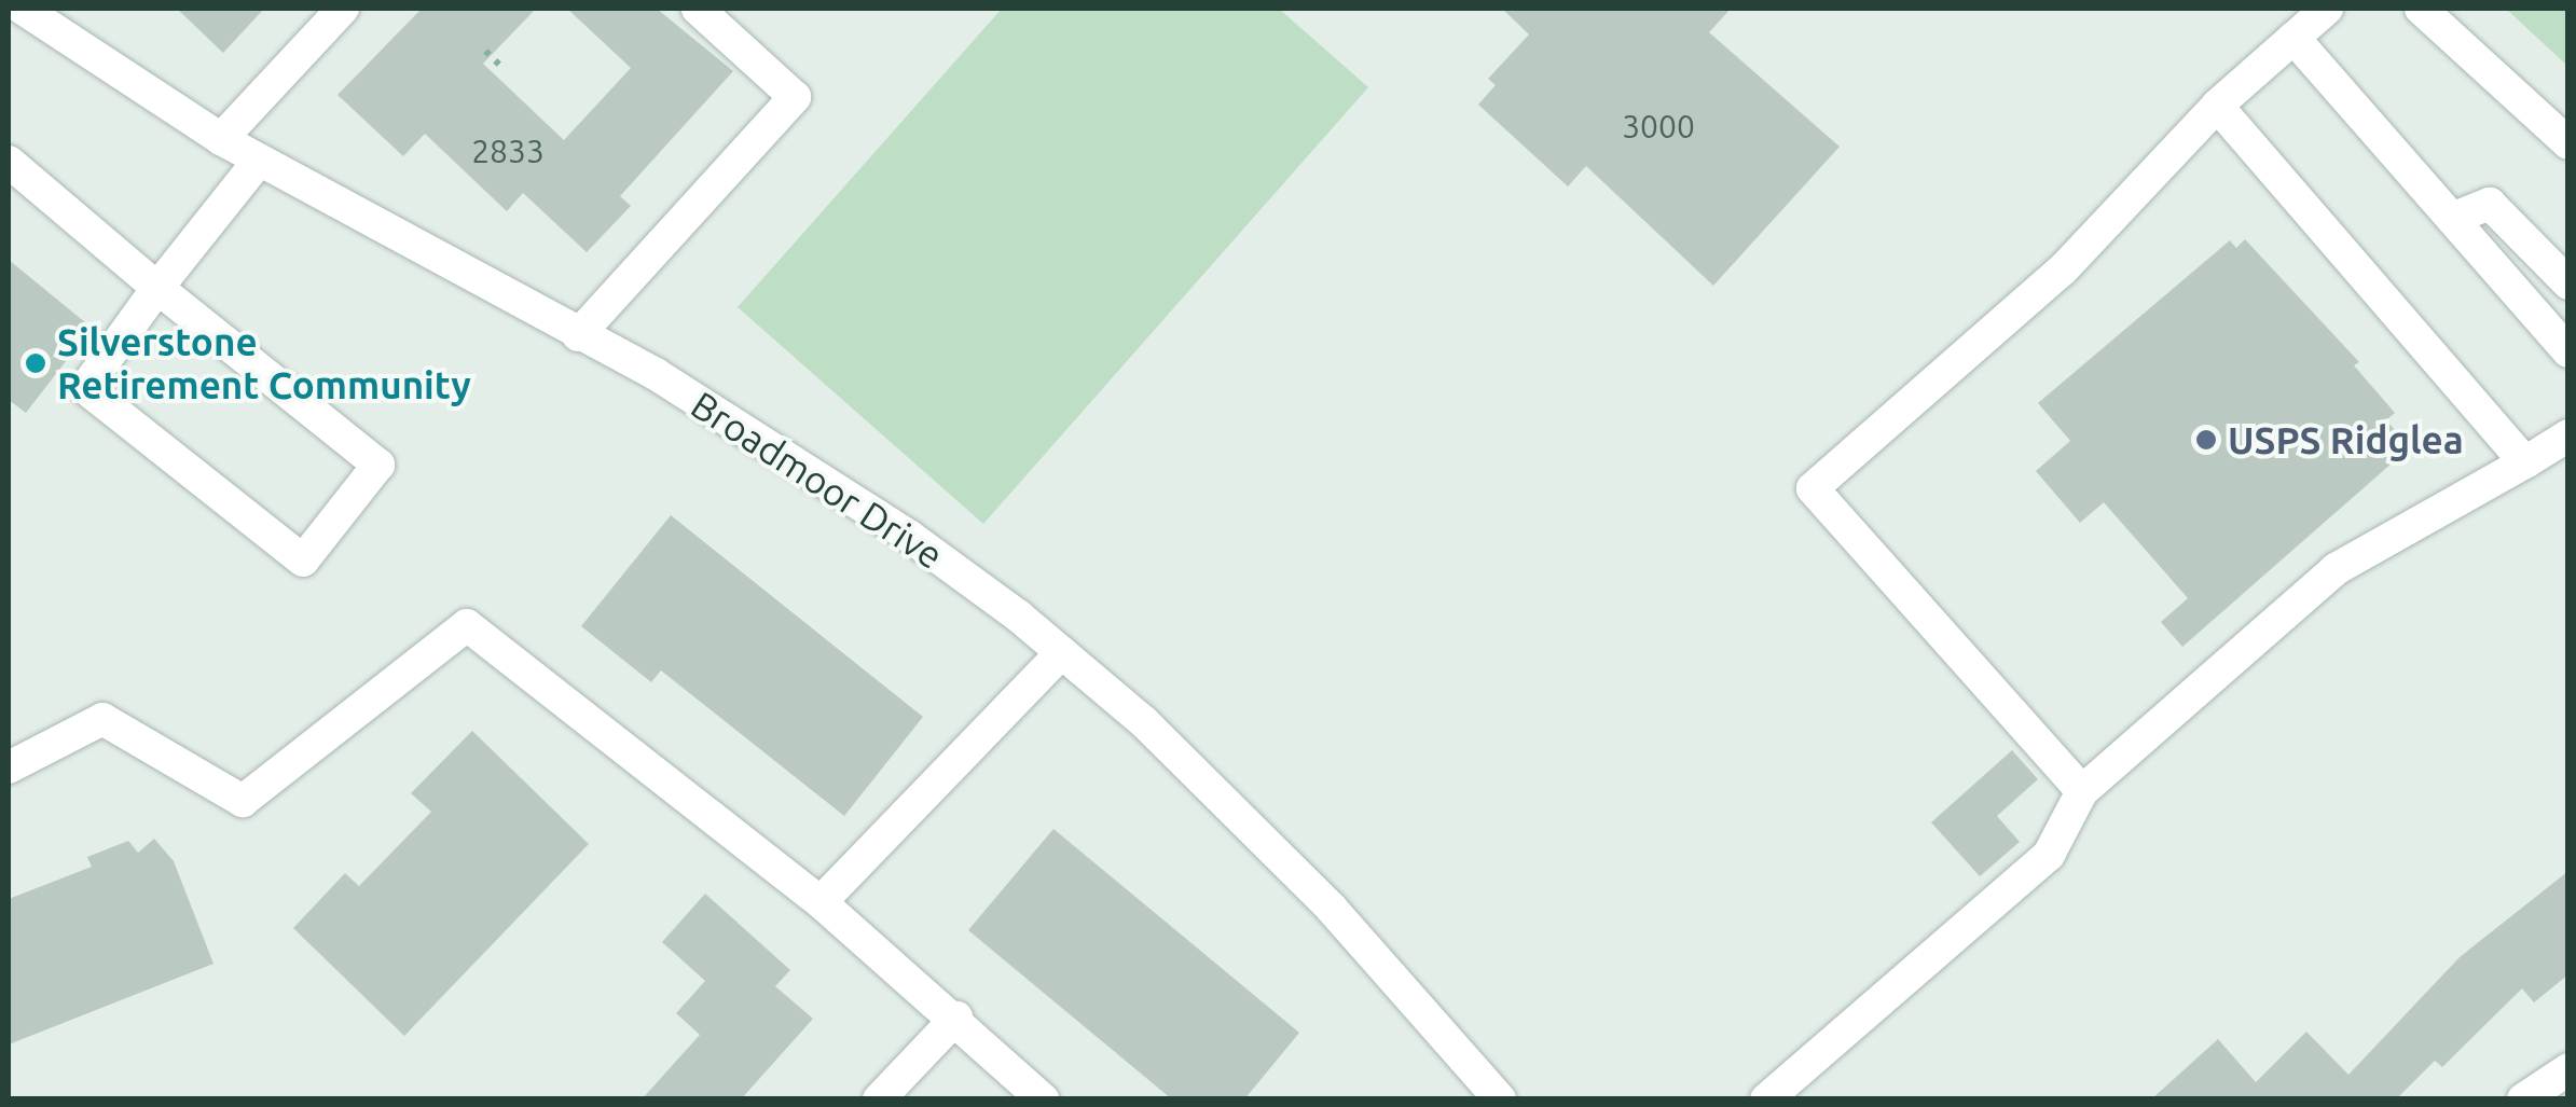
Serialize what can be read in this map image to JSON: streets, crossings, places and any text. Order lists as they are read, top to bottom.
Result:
{
  "streets": {
    "street": ["Broadmoor Drive"]
  },
  "places": ["Silverstone Retirement Community", "USPS Ridglea"],
  "house_numbers": ["3000", "2833"]
}
